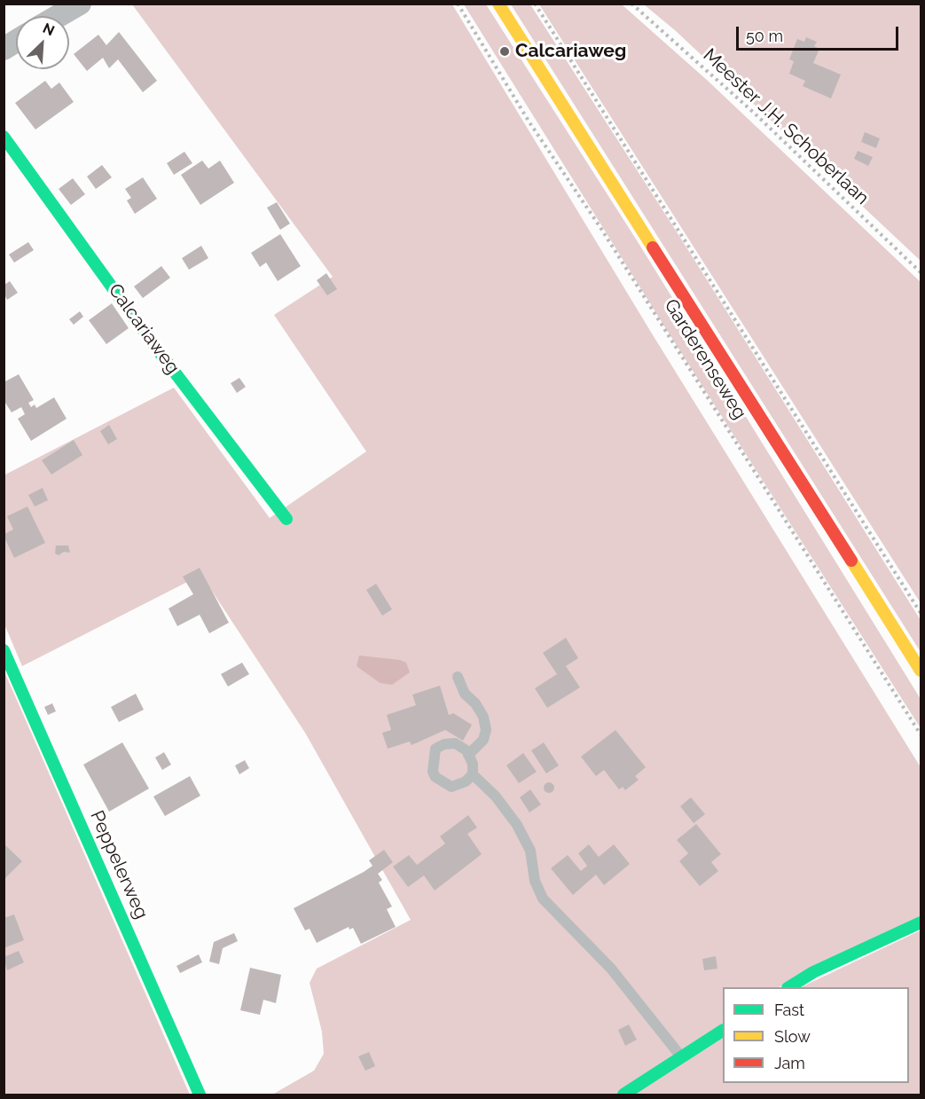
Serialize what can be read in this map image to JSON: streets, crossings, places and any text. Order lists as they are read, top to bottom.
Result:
{
  "streets": {
    "street": ["Calcariaweg", "Garderenseweg", "Peppelerweg"],
    "path": ["Meester J.H. Schoberlaan"]
  },
  "places": ["Calcariaweg"],
  "legend": ["Fast", "Slow", "Jam"],
  "scale_bar": "50 m",
  "north": "top right"
}
